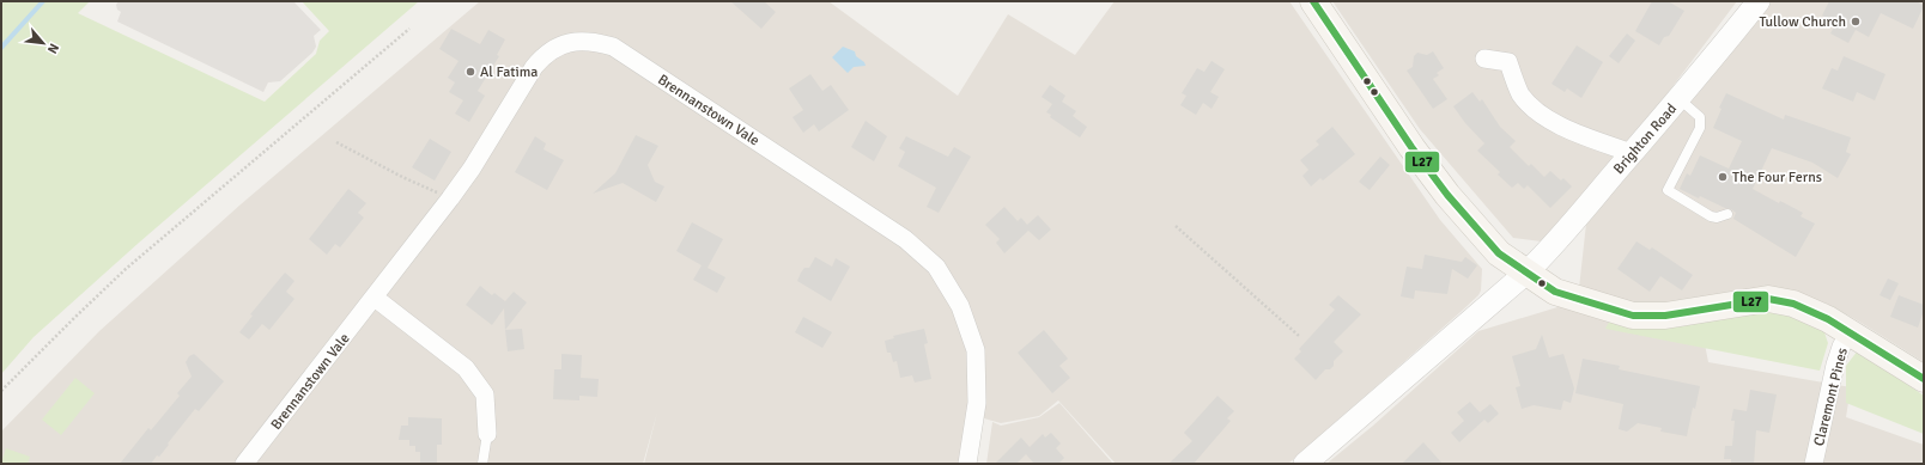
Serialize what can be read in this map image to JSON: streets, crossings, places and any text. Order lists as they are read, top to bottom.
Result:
{
  "streets": {
    "street": ["Brennanstown Vale", "Brighton Road", "Claremont Pines"]
  },
  "places": ["Tullow Church", "Al Fatima", "The Four Ferns"],
  "lines": ["transit line L27"],
  "north": "bottom right"
}
